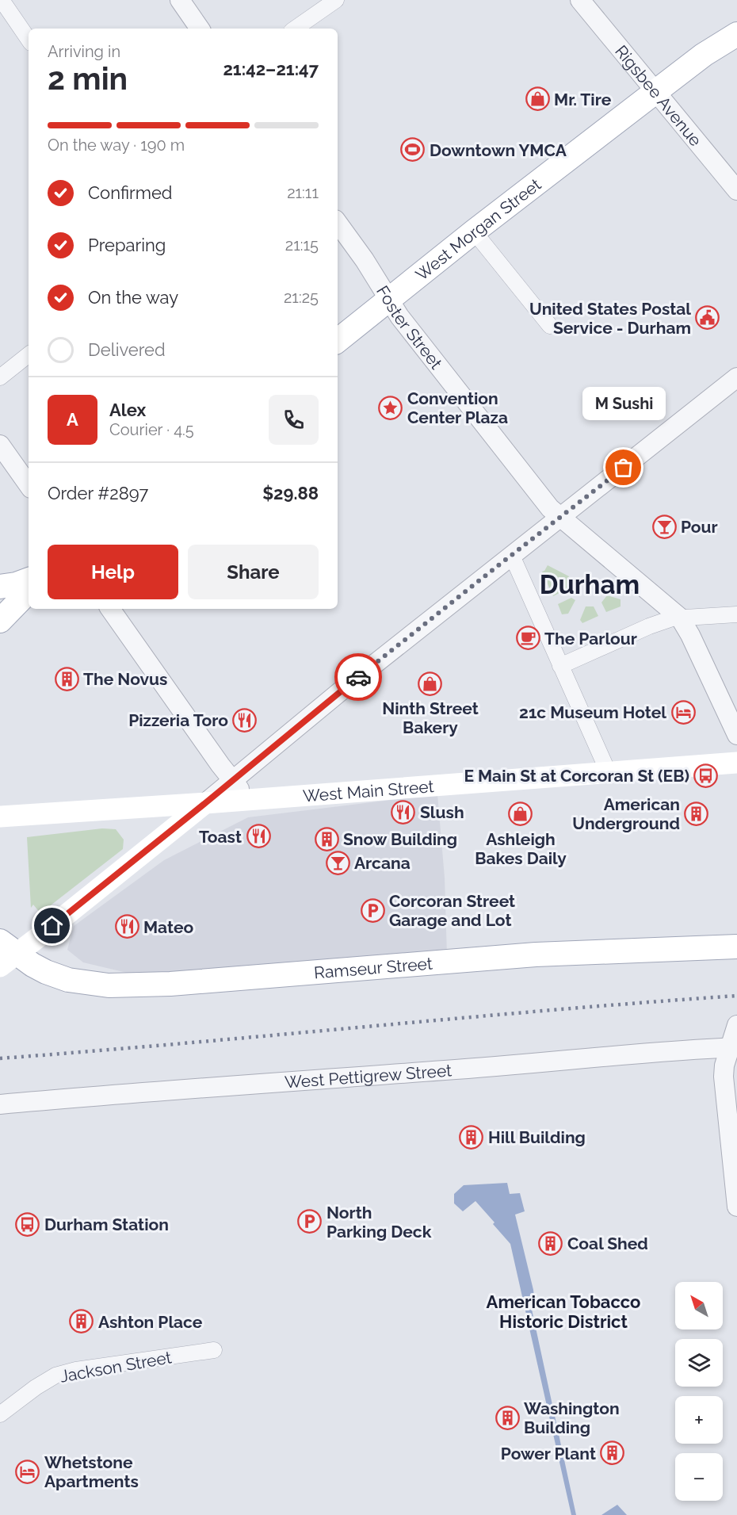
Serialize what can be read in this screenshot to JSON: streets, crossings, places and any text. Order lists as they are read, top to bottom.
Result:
{
  "streets": {
    "main road": ["West Morgan Street", "West Main Street", "Ramseur Street"],
    "street": [
      "Rigsbee Avenue",
      "Foster Street",
      "West Pettigrew Street",
      "Jackson Street"
    ]
  },
  "crossings": [
    ["Rigsbee Avenue", "West Morgan Street"],
    ["West Morgan Street", "Foster Street"]
  ],
  "districts": ["Durham", "American Tobacco Historic District"],
  "places": {
    "shop": ["Mr. Tire", "Ninth Street Bakery", "Ashleigh Bakes Daily"],
    "sports": ["Downtown YMCA"],
    "public building": ["United States Postal Service - Durham"],
    "place": ["Convention Center Plaza"],
    "other": ["M Sushi"],
    "bar": ["Pour", "Arcana"],
    "cafe": ["The Parlour"],
    "building": [
      "The Novus",
      "American Underground",
      "Snow Building",
      "Hill Building",
      "Coal Shed",
      "Ashton Place",
      "Washington Building",
      "Power Plant"
    ],
    "hotel": ["21c Museum Hotel", "Whetstone Apartments"],
    "restaurant": [
      "Pizzeria Toro",
      "Slush",
      "Toast",
      "Mateo"
    ],
    "bus stop": ["E Main St at Corcoran St (EB)", "Durham Station"],
    "parking": ["Corcoran Street Garage and Lot", "North Parking Deck"]
  },
  "north": "top left",
  "page": {
    "heading": ["2 min", "Arriving in", "21:42–21:47"],
    "panel": [
      "Alex",
      "Courier · 4.5",
      "Order #2897",
      "$29.88"
    ],
    "bar": "On the way · 190 m",
    "list": [
      ["Confirmed", "21:11"],
      ["Preparing", "21:15"],
      ["On the way", "21:25"],
      "Delivered"
    ],
    "bubble": "M Sushi",
    "round": "A",
    "buttons": ["Help", "Share"],
    "map_buttons": ["+", "−"]
  }
}
